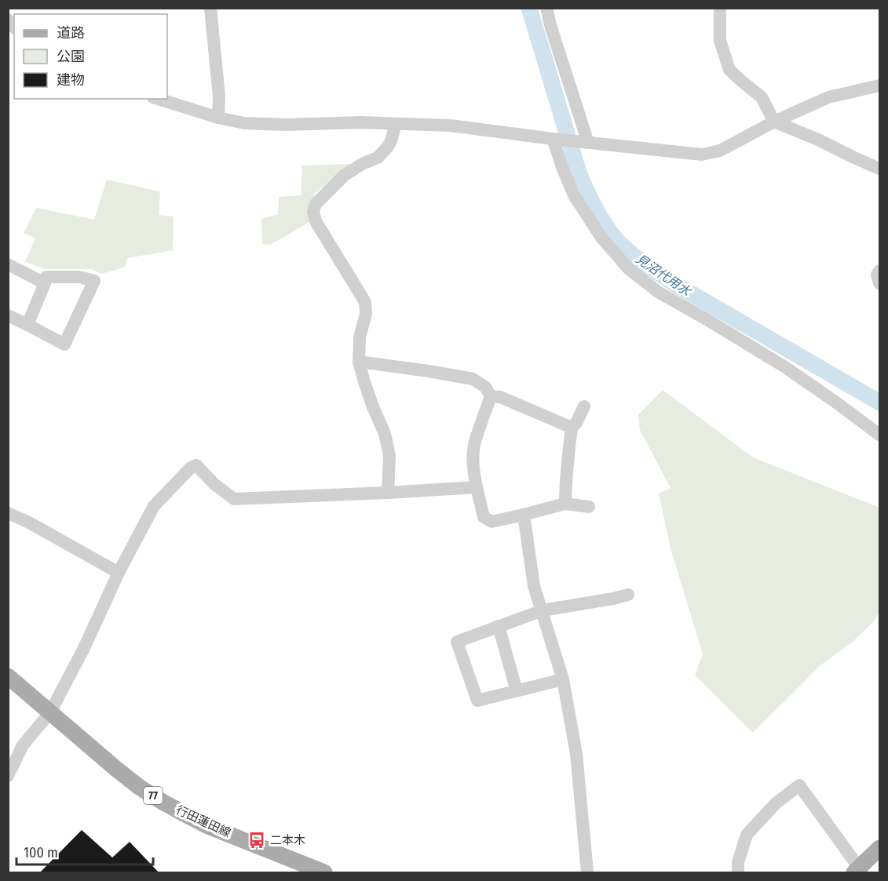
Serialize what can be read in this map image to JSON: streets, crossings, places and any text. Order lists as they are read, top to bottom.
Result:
{
  "streets": {
    "main road": ["77", "行田蓮田線"]
  },
  "water": ["見沼代用水"],
  "places": {
    "bus stop": ["二本木"]
  },
  "legend": ["道路", "公園", "建物"],
  "scale_bar": "100 m"
}
